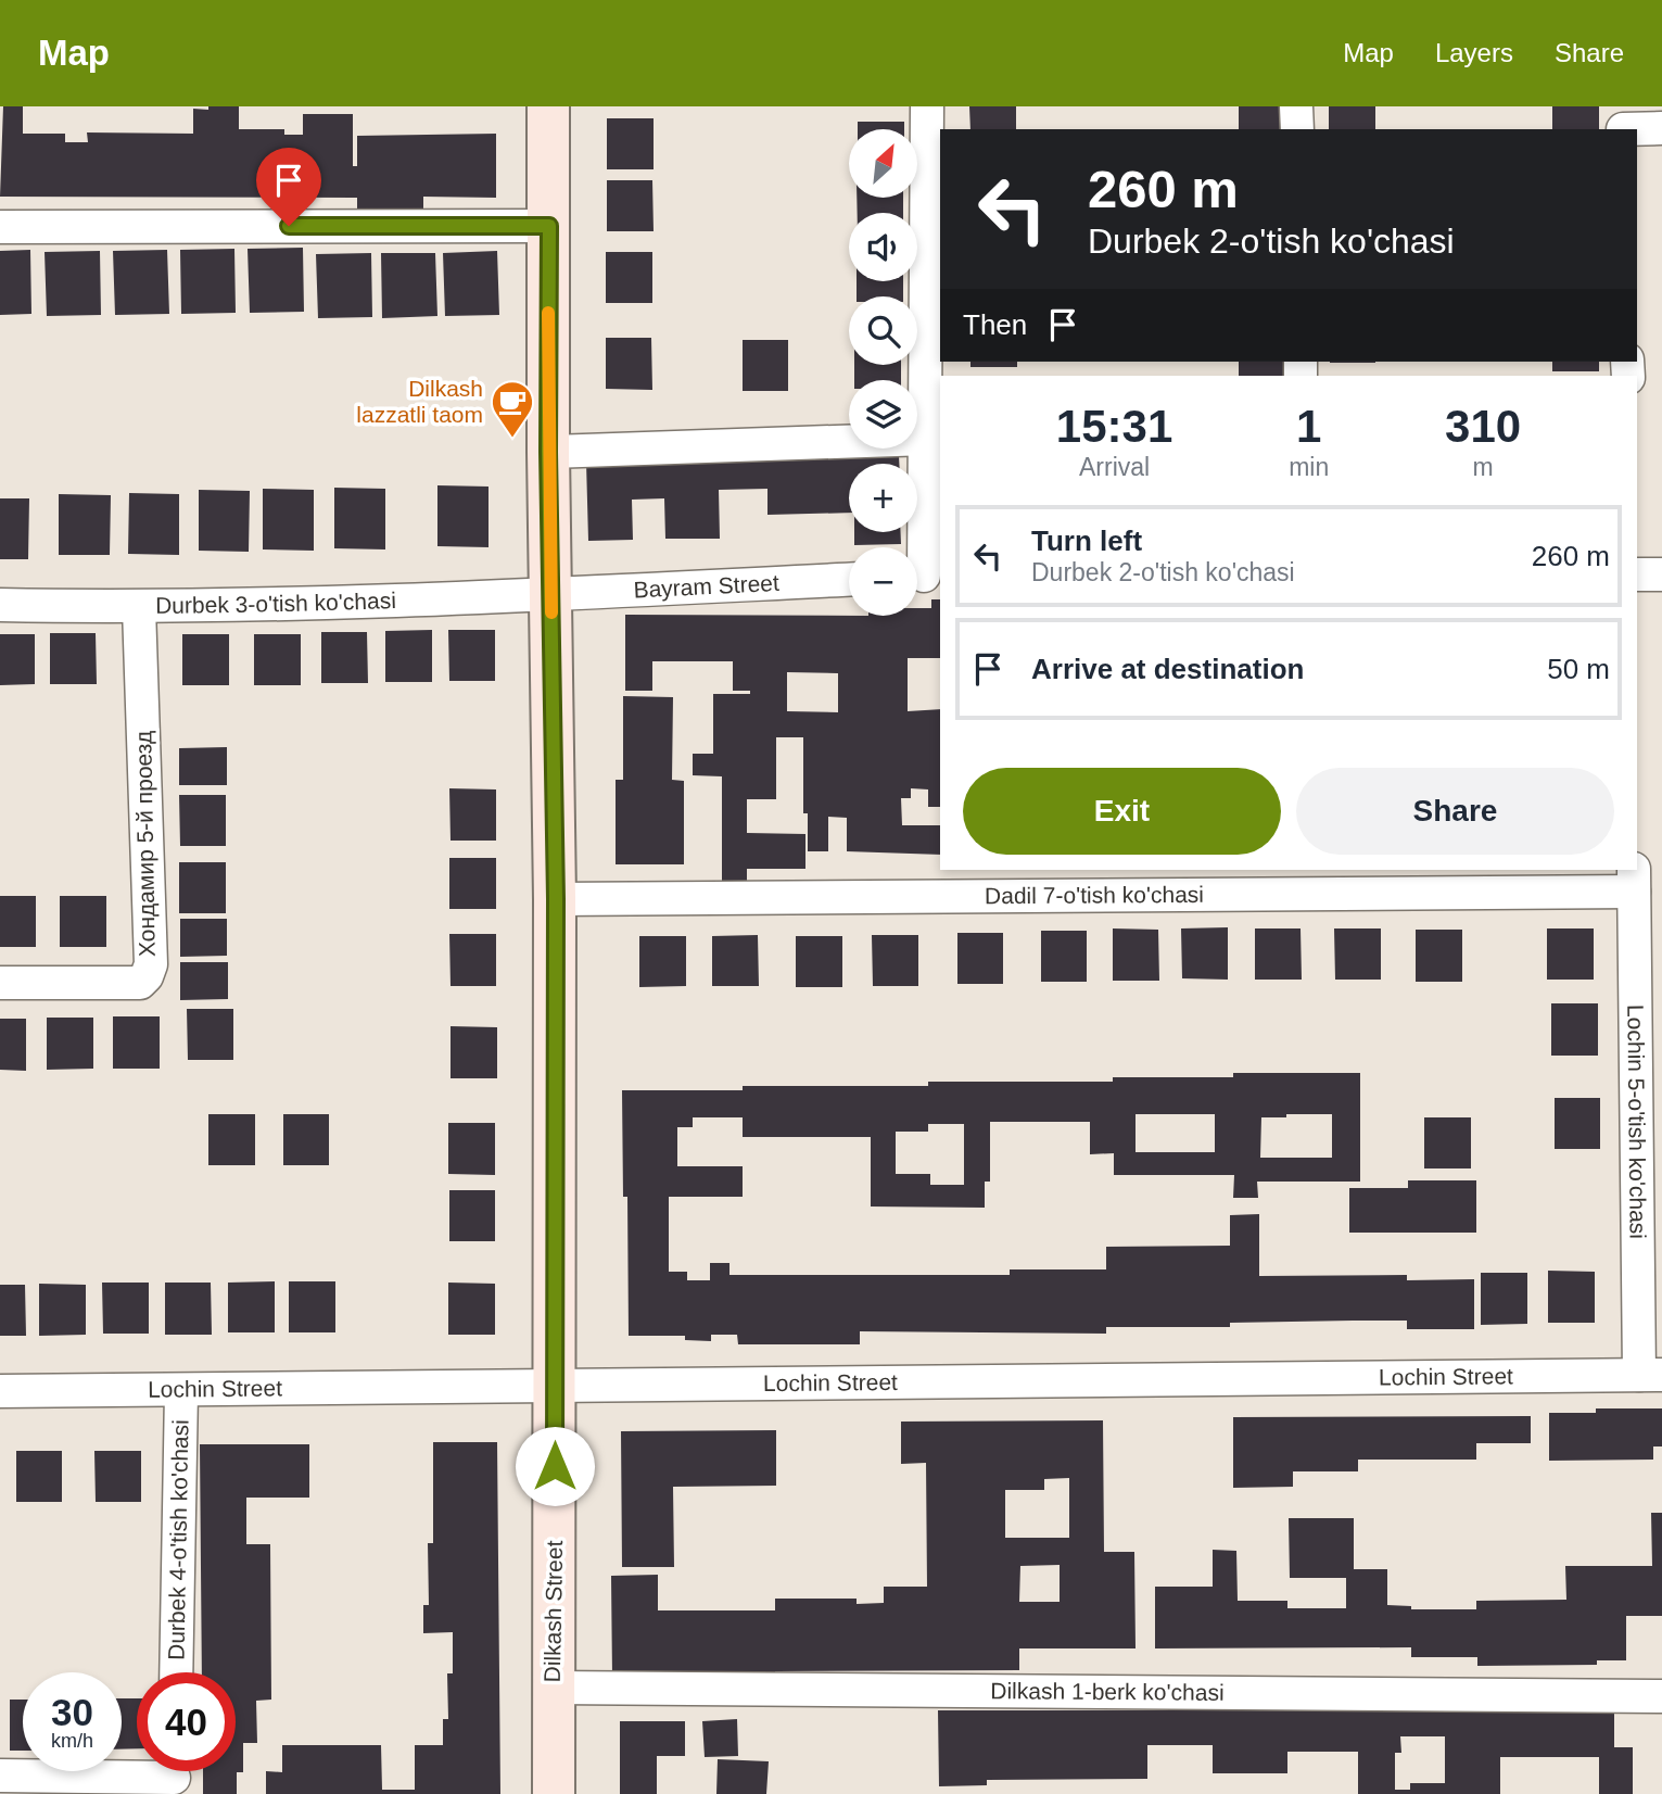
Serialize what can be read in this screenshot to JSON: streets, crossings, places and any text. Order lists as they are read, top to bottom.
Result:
{
  "streets": {
    "street": [
      "Bayram Street",
      "Durbek 3-o'tish ko'chasi",
      "Хондамир 5-й проезд",
      "Dadil 7-o'tish ko'chasi",
      "Lochin 5-o'tish ko'chasi",
      "Lochin Street",
      "Durbek 4-o'tish ko'chasi",
      "Dilkash Street",
      "Dilkash 1-berk ko'chasi"
    ]
  },
  "crossings": [
    ["Bayram Street", "Durbek 3-o'tish ko'chasi"],
    ["Bayram Street", "Dilkash Street"],
    ["Durbek 3-o'tish ko'chasi", "Хондамир 5-й проезд"],
    ["Durbek 3-o'tish ko'chasi", "Dilkash Street"],
    ["Dadil 7-o'tish ko'chasi", "Lochin 5-o'tish ko'chasi"],
    ["Dadil 7-o'tish ko'chasi", "Dilkash Street"],
    ["Lochin 5-o'tish ko'chasi", "Lochin Street"],
    ["Lochin Street", "Durbek 4-o'tish ko'chasi"],
    ["Lochin Street", "Dilkash Street"],
    ["Dilkash Street", "Dilkash 1-berk ko'chasi"]
  ],
  "places": {
    "cafe": ["Dilkash lazzatli taom"]
  },
  "north": "top right",
  "page": {
    "header": "Map",
    "nav": ["Map", "Layers", "Share"],
    "map_buttons": ["+", "−"],
    "turn": ["260 m", "Durbek 2-o'tish ko'chasi"],
    "then": "Then",
    "eta": [
      "15:31",
      "Arrival",
      "1",
      "min",
      "310",
      "m"
    ],
    "list": [
      {
        "name": "Turn left",
        "note": "Durbek 2-o'tish ko'chasi",
        "value": "260 m"
      },
      {
        "name": "Arrive at destination",
        "value": "50 m"
      }
    ],
    "buttons": ["Exit", "Share"],
    "speed": "30 km/h",
    "limit": "40"
  }
}
